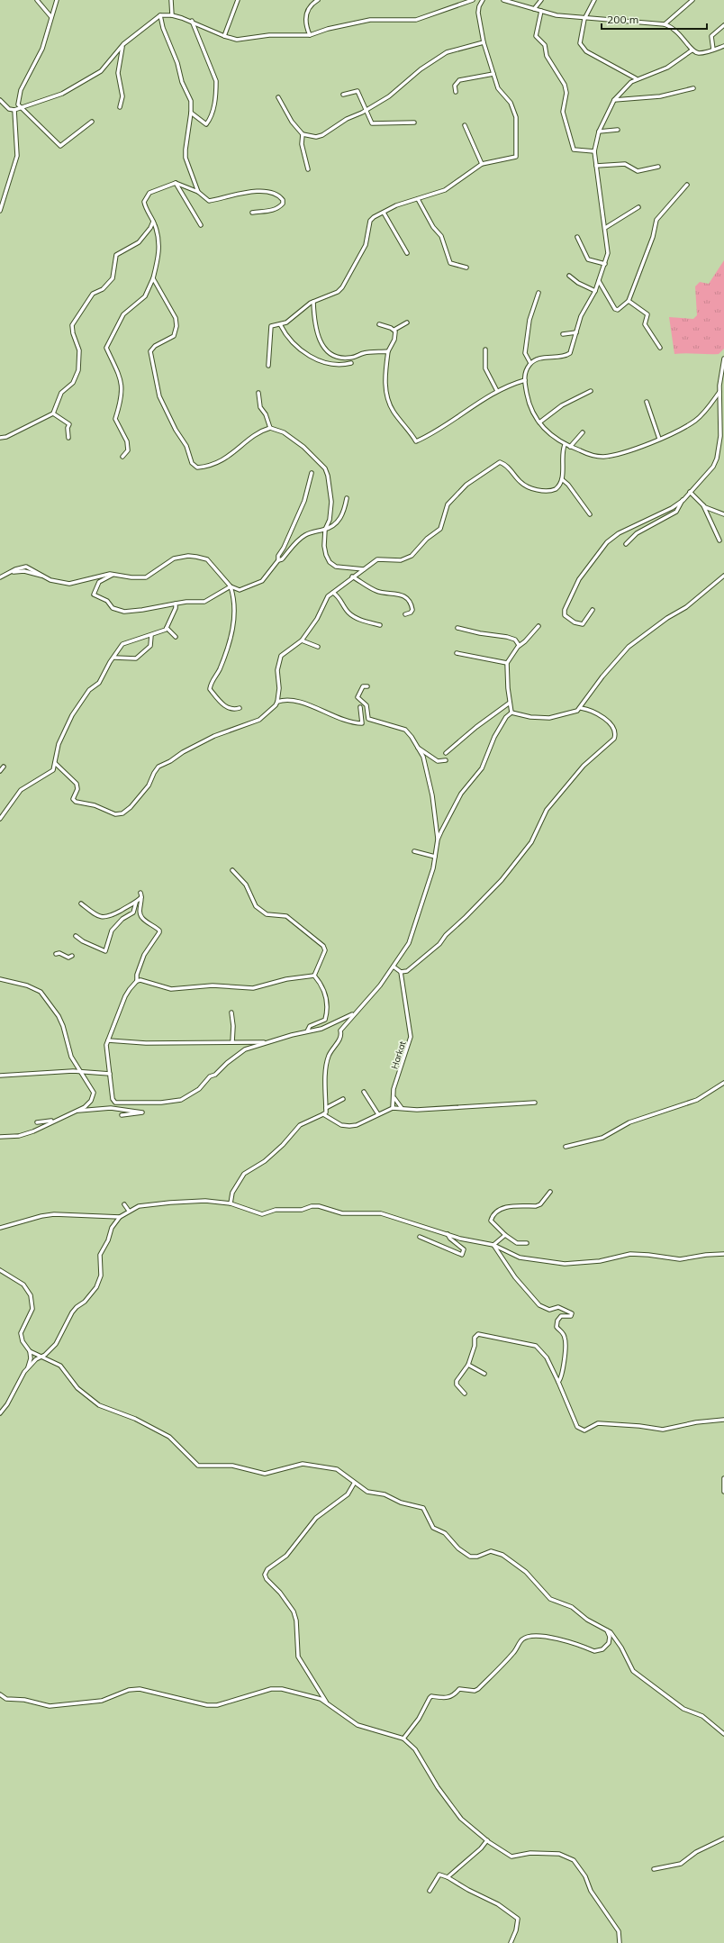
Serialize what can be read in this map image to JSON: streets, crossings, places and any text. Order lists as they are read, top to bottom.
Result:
{
  "streets": {
    "street": ["Harkat"]
  },
  "scale_bar": "200 m"
}
